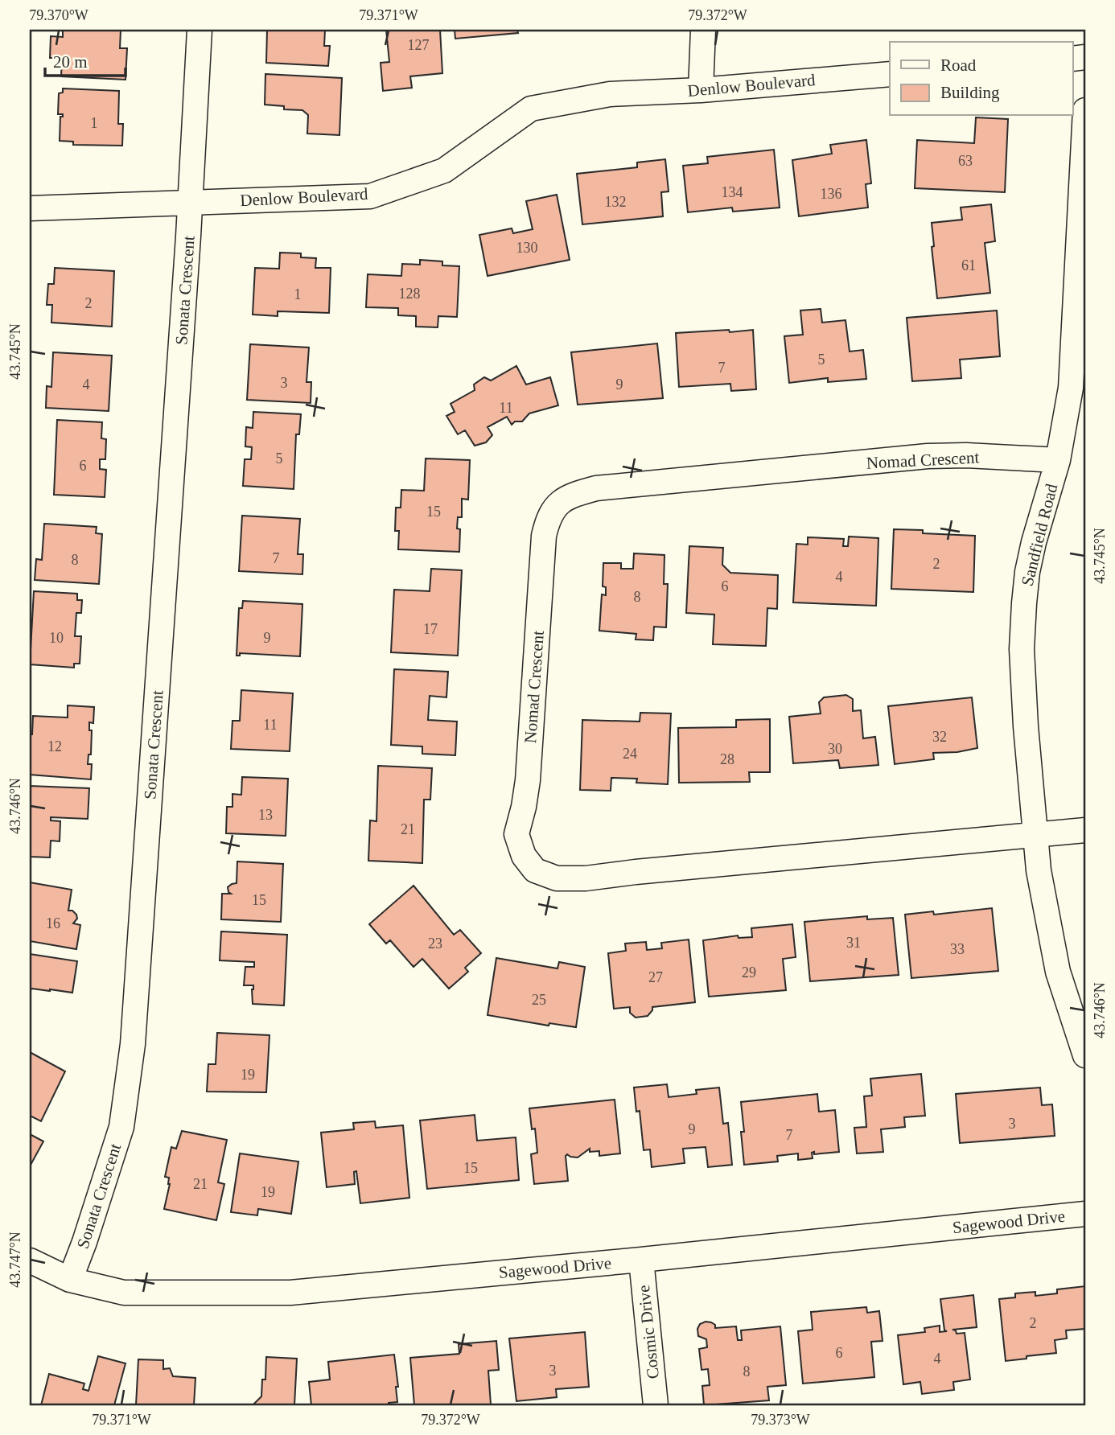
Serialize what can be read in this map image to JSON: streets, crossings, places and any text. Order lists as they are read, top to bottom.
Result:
{
  "streets": {
    "street": [
      "Denlow Boulevard",
      "Sonata Crescent",
      "Nomad Crescent",
      "Sandfield Road",
      "Sagewood Drive",
      "Cosmic Drive"
    ]
  },
  "crossings": [
    ["Denlow Boulevard", "Sonata Crescent"],
    ["Sonata Crescent", "Sagewood Drive"],
    ["Nomad Crescent", "Sandfield Road"],
    ["Sagewood Drive", "Cosmic Drive"]
  ],
  "house_numbers": [
    "127",
    "1",
    "63",
    "134",
    "136",
    "132",
    "130",
    "61",
    "128",
    "1",
    "2",
    "5",
    "7",
    "3",
    "4",
    "9",
    "11",
    "5",
    "6",
    "15",
    "7",
    "8",
    "2",
    "4",
    "6",
    "8",
    "17",
    "10",
    "9",
    "11",
    "32",
    "12",
    "30",
    "24",
    "28",
    "13",
    "21",
    "15",
    "16",
    "31",
    "23",
    "33",
    "29",
    "27",
    "25",
    "19",
    "3",
    "9",
    "7",
    "15",
    "21",
    "19",
    "2",
    "6",
    "4",
    "3",
    "8"
  ],
  "legend": ["Road", "Building"],
  "scale_bar": "20 m",
  "coordinates": [
    "79.370°W",
    "79.371°W",
    "79.372°W",
    "43.745°N",
    "43.746°N",
    "43.747°N",
    "79.373°W"
  ]
}
